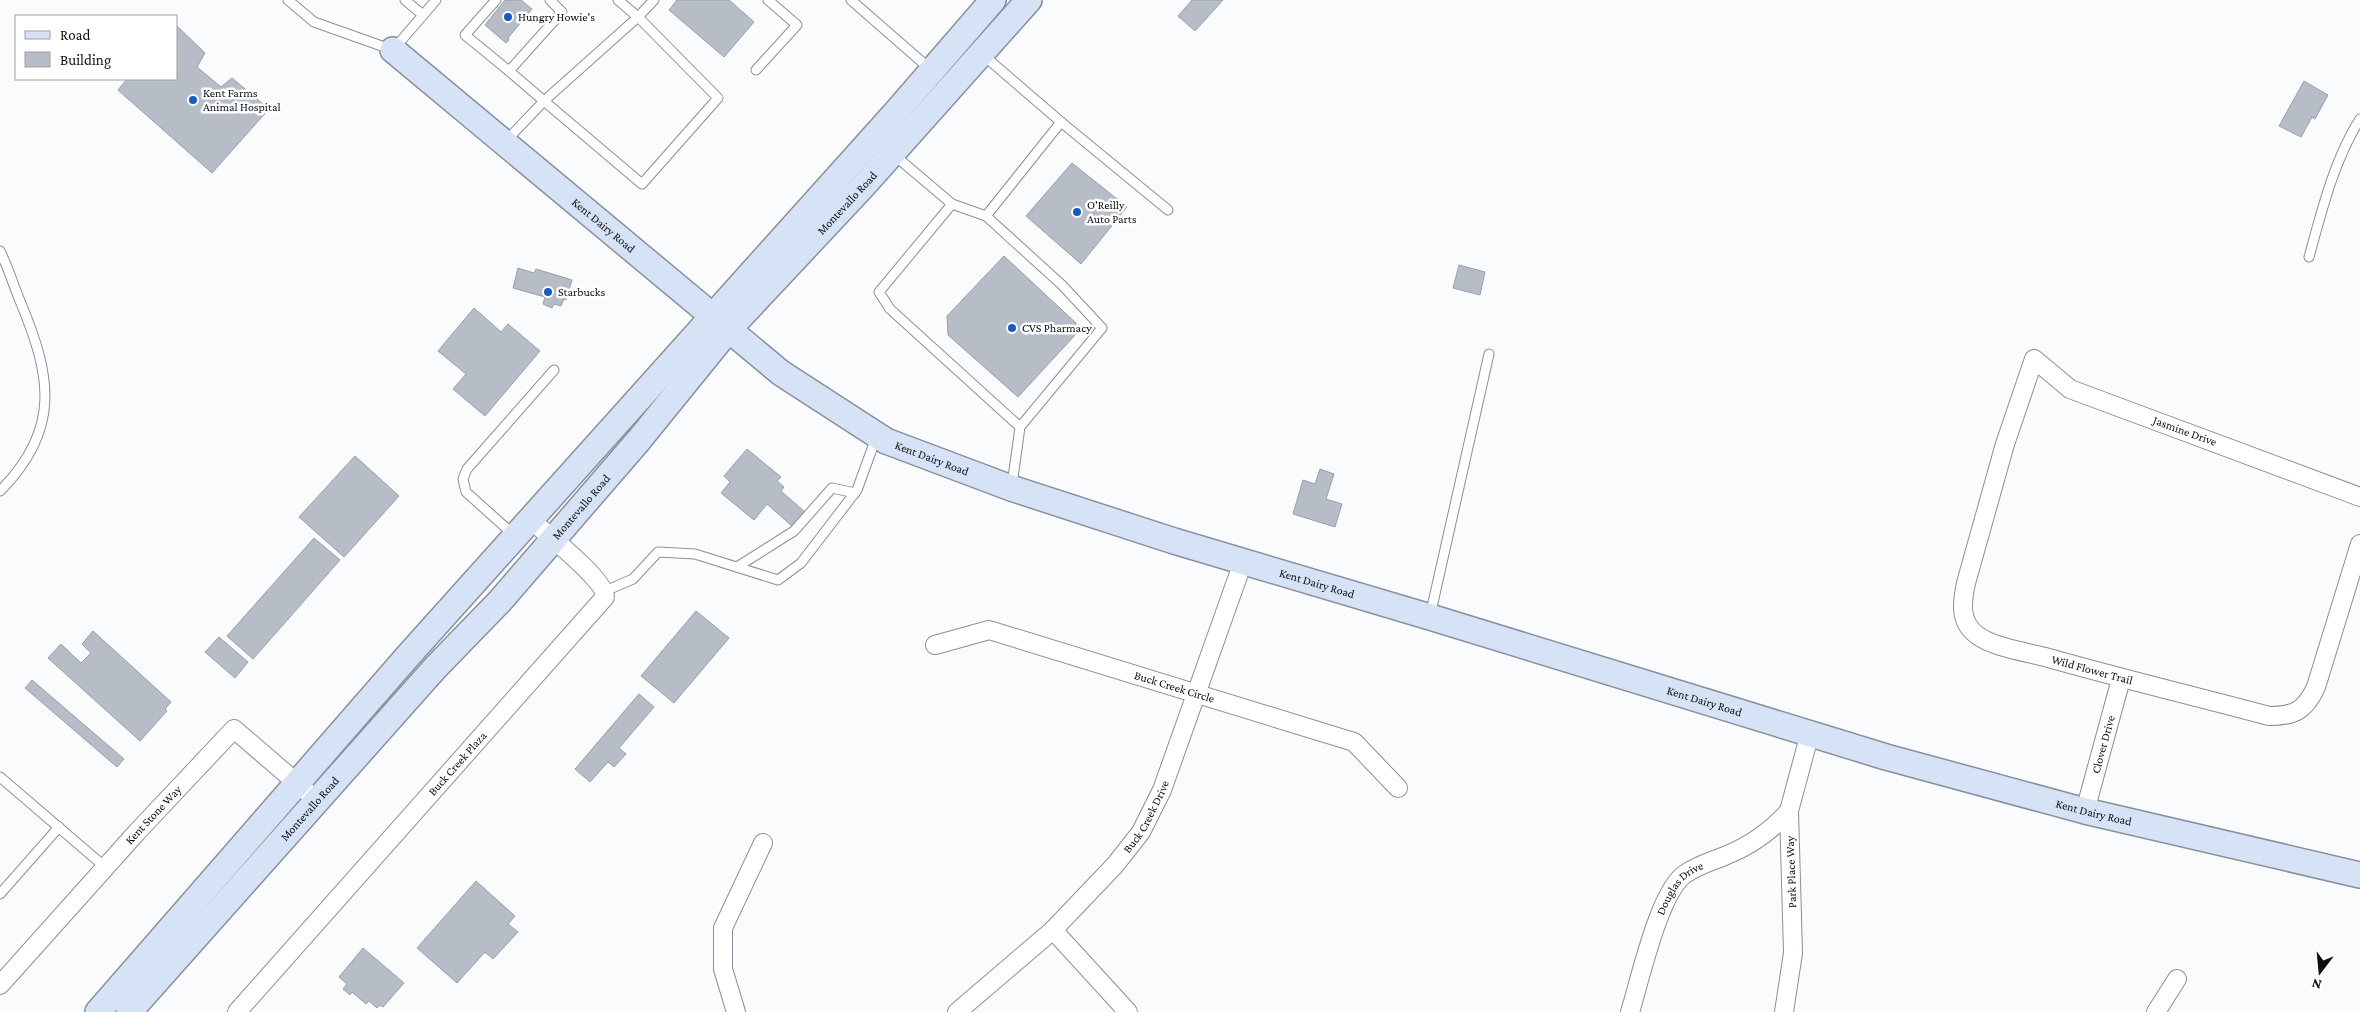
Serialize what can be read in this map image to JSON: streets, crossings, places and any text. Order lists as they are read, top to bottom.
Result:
{
  "streets": {
    "main road": ["Montevallo Road", "Kent Dairy Road"],
    "street": [
      "Jasmine Drive",
      "Wild Flower Trail",
      "Buck Creek Circle",
      "Clover Drive",
      "Buck Creek Plaza",
      "Kent Stone Way",
      "Buck Creek Drive",
      "Park Place Way",
      "Douglas Drive"
    ]
  },
  "crossings": [
    ["Montevallo Road", "Kent Dairy Road"],
    ["Montevallo Road", "Kent Stone Way"],
    ["Kent Dairy Road", "Clover Drive"],
    ["Kent Dairy Road", "Buck Creek Drive"],
    ["Kent Dairy Road", "Park Place Way"],
    ["Jasmine Drive", "Wild Flower Trail"],
    ["Wild Flower Trail", "Clover Drive"],
    ["Buck Creek Circle", "Buck Creek Drive"],
    ["Park Place Way", "Douglas Drive"]
  ],
  "places": [
    "Hungry Howie's",
    "Kent Farms Animal Hospital",
    "O'Reilly Auto Parts",
    "Starbucks",
    "CVS Pharmacy"
  ],
  "legend": ["Road", "Building"],
  "north": "bottom"
}
